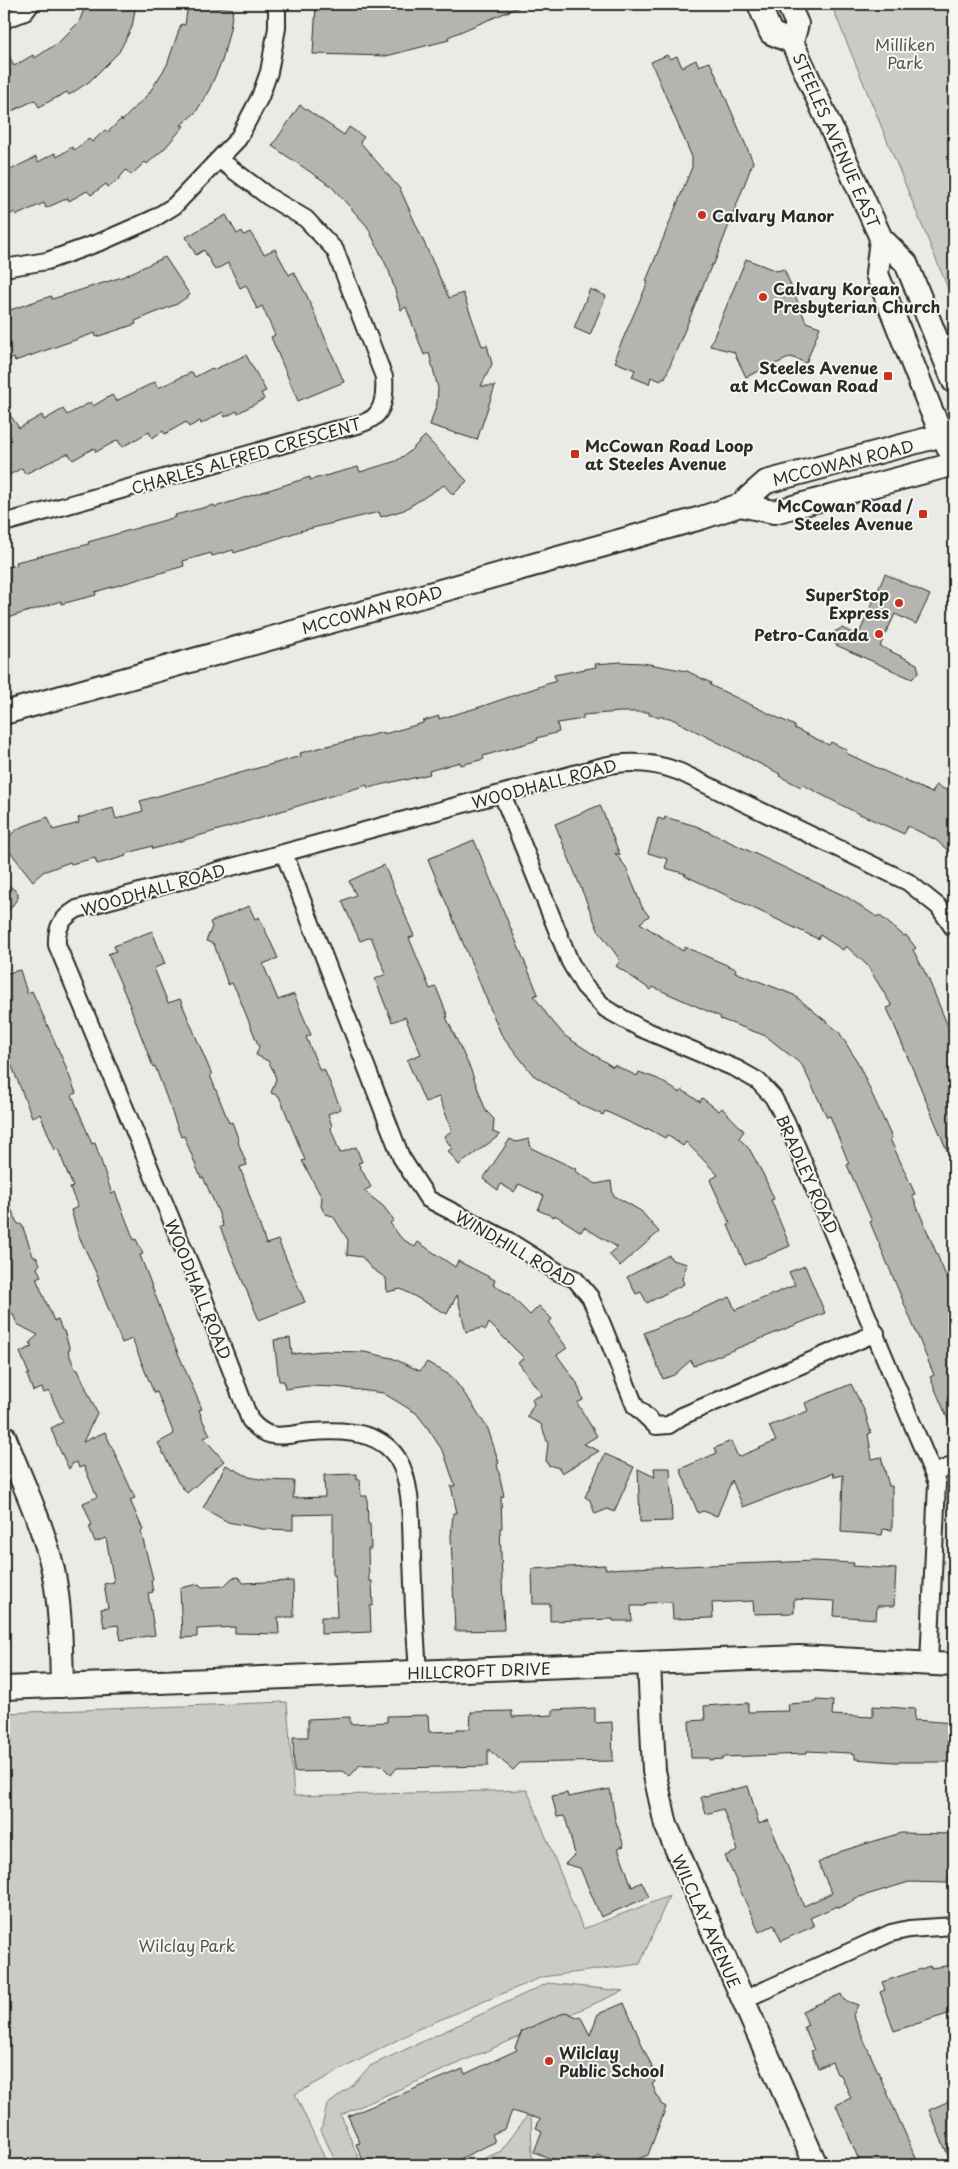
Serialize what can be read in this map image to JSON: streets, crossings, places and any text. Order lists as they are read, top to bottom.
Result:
{
  "streets": {
    "main road": [
      "STEELES AVENUE EAST",
      "MCCOWAN ROAD",
      "HILLCROFT DRIVE",
      "WILCLAY AVENUE"
    ],
    "street": [
      "CHARLES ALFRED CRESCENT",
      "WOODHALL ROAD",
      "BRADLEY ROAD",
      "WINDHILL ROAD"
    ]
  },
  "crossings": [
    ["STEELES AVENUE EAST", "MCCOWAN ROAD"],
    ["WOODHALL ROAD", "BRADLEY ROAD"],
    ["WOODHALL ROAD", "WINDHILL ROAD"],
    ["WOODHALL ROAD", "HILLCROFT DRIVE"],
    ["BRADLEY ROAD", "WINDHILL ROAD"],
    ["BRADLEY ROAD", "HILLCROFT DRIVE"],
    ["HILLCROFT DRIVE", "WILCLAY AVENUE"]
  ],
  "parks": ["Milliken Park", "Wilclay Park"],
  "places": {
    "other": [
      "Calvary Manor",
      "Calvary Korean Presbyterian Church",
      "SuperStop Express",
      "Petro-Canada",
      "Wilclay Public School"
    ],
    "transit": ["Steeles Avenue at McCowan Road", "McCowan Road Loop at Steeles Avenue", "McCowan Road / Steeles Avenue"]
  }
}
